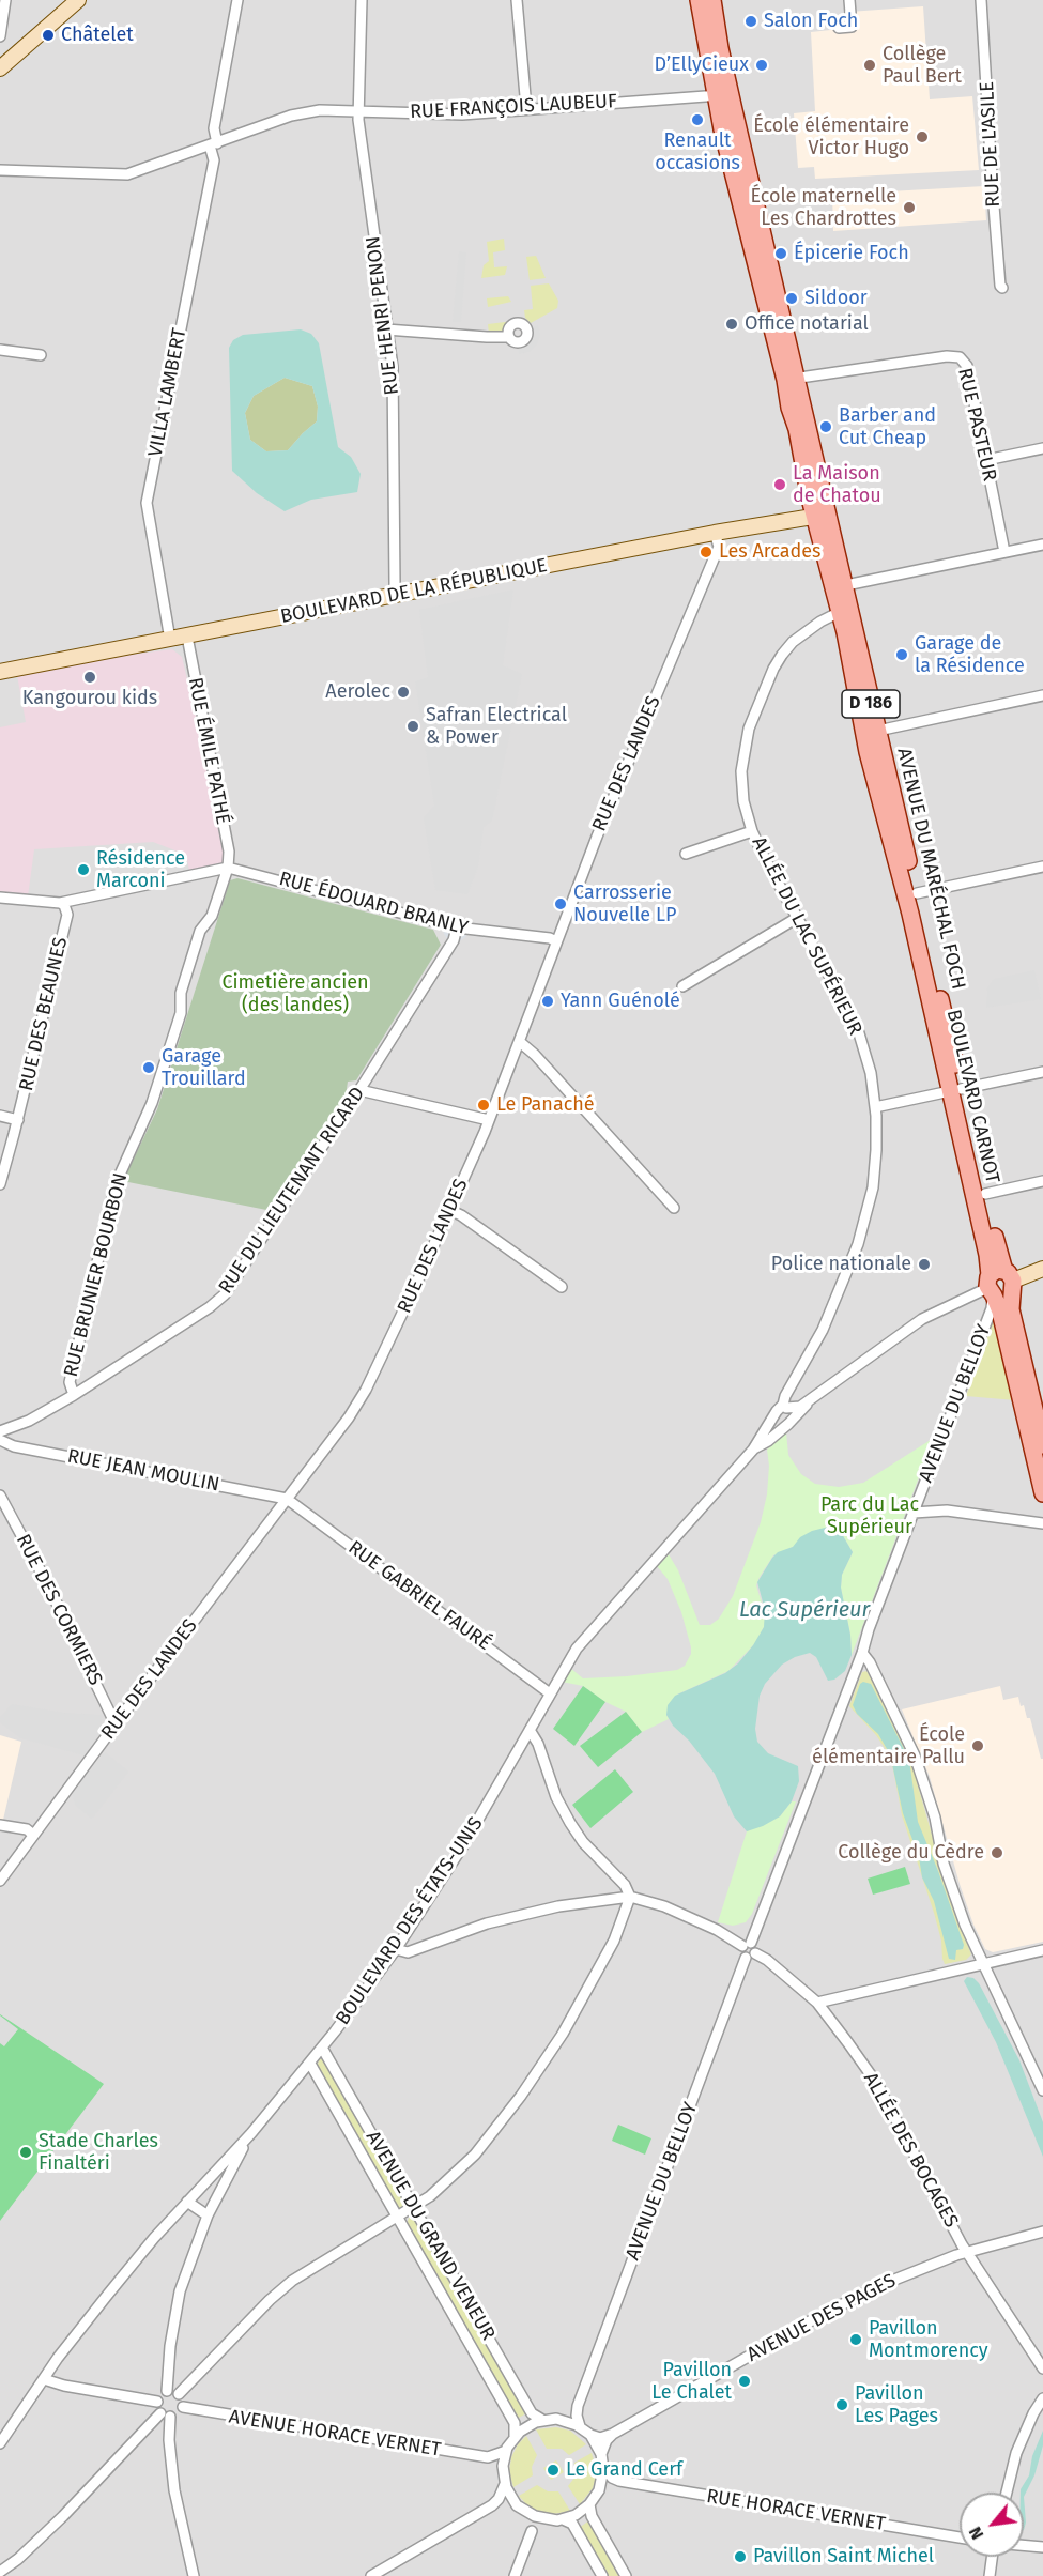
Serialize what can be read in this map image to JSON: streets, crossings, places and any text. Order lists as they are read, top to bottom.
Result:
{
  "streets": {
    "main road": ["D 186", "BOULEVARD CARNOT"],
    "street": [
      "RUE FRANÇOIS LAUBEUF",
      "RUE DE L'ASILE",
      "RUE HENRI PENON",
      "VILLA LAMBERT",
      "RUE PASTEUR",
      "BOULEVARD DE LA RÉPUBLIQUE",
      "RUE ÉMILE PATHÉ",
      "RUE DES LANDES",
      "RUE ÉDOUARD BRANLY",
      "ALLÉE DU LAC SUPÉRIEUR",
      "RUE DES BEAUNES",
      "RUE DU LIEUTENANT RICARD",
      "RUE BRUNIER BOURBON",
      "AVENUE DU BELLOY",
      "RUE JEAN MOULIN",
      "RUE GABRIEL FAURÉ",
      "RUE DES CORMIERS",
      "BOULEVARD DES ÉTATS-UNIS",
      "ALLÉE DES BOCAGES",
      "AVENUE DU GRAND VENEUR",
      "AVENUE DES PAGES",
      "AVENUE HORACE VERNET",
      "RUE HORACE VERNET"
    ]
  },
  "crossings": [
    ["RUE FRANÇOIS LAUBEUF", "RUE HENRI PENON"],
    ["RUE FRANÇOIS LAUBEUF", "VILLA LAMBERT"],
    ["RUE FRANÇOIS LAUBEUF", "D 186"],
    ["RUE HENRI PENON", "BOULEVARD DE LA RÉPUBLIQUE"],
    ["VILLA LAMBERT", "BOULEVARD DE LA RÉPUBLIQUE"],
    ["RUE PASTEUR", "D 186"],
    ["BOULEVARD DE LA RÉPUBLIQUE", "D 186"],
    ["BOULEVARD DE LA RÉPUBLIQUE", "RUE ÉMILE PATHÉ"],
    ["BOULEVARD DE LA RÉPUBLIQUE", "RUE DES LANDES"],
    ["BOULEVARD DE LA RÉPUBLIQUE", "BOULEVARD CARNOT"],
    ["D 186", "BOULEVARD CARNOT"],
    ["RUE ÉMILE PATHÉ", "RUE ÉDOUARD BRANLY"],
    ["RUE ÉMILE PATHÉ", "RUE BRUNIER BOURBON"],
    ["RUE DES LANDES", "RUE ÉDOUARD BRANLY"],
    ["RUE DES LANDES", "RUE JEAN MOULIN"],
    ["RUE DES LANDES", "RUE GABRIEL FAURÉ"],
    ["RUE DES LANDES", "RUE DES CORMIERS"],
    ["RUE ÉDOUARD BRANLY", "RUE DU LIEUTENANT RICARD"],
    ["RUE ÉDOUARD BRANLY", "RUE BRUNIER BOURBON"],
    ["ALLÉE DU LAC SUPÉRIEUR", "BOULEVARD CARNOT"],
    ["ALLÉE DU LAC SUPÉRIEUR", "BOULEVARD DES ÉTATS-UNIS"],
    ["BOULEVARD CARNOT", "AVENUE DU BELLOY"],
    ["BOULEVARD CARNOT", "BOULEVARD DES ÉTATS-UNIS"],
    ["RUE DU LIEUTENANT RICARD", "RUE BRUNIER BOURBON"],
    ["AVENUE DU BELLOY", "BOULEVARD DES ÉTATS-UNIS"],
    ["AVENUE DU BELLOY", "ALLÉE DES BOCAGES"],
    ["RUE JEAN MOULIN", "RUE GABRIEL FAURÉ"],
    ["RUE GABRIEL FAURÉ", "BOULEVARD DES ÉTATS-UNIS"],
    ["BOULEVARD DES ÉTATS-UNIS", "AVENUE DU GRAND VENEUR"],
    ["ALLÉE DES BOCAGES", "AVENUE DES PAGES"]
  ],
  "water": ["Lac Supérieur"],
  "parks": ["Cimetière ancien (des landes)", "Parc du Lac Supérieur"],
  "places": [
    "Salon Foch",
    "Châtelet",
    "D’EllyCieux",
    "Collège Paul Bert",
    "Renault occasions",
    "École élémentaire Victor Hugo",
    "École maternelle Les Chardrottes",
    "Épicerie Foch",
    "Sildoor",
    "Office notarial",
    "Barber and Cut Cheap",
    "La Maison de Chatou",
    "Les Arcades",
    "Garage de la Résidence",
    "Kangourou kids",
    "Aerolec",
    "Safran Electrical & Power",
    "Résidence Marconi",
    "Carrosserie Nouvelle LP",
    "Yann Guénolé",
    "Garage Trouillard",
    "Le Panaché",
    "Police nationale",
    "École élémentaire Pallu",
    "Collège du Cèdre",
    "Stade Charles Finaltéri",
    "Pavillon Montmorency",
    "Pavillon Le Chalet",
    "Pavillon Les Pages",
    "Le Grand Cerf",
    "Pavillon Saint Michel"
  ],
  "north": "bottom left"
}
